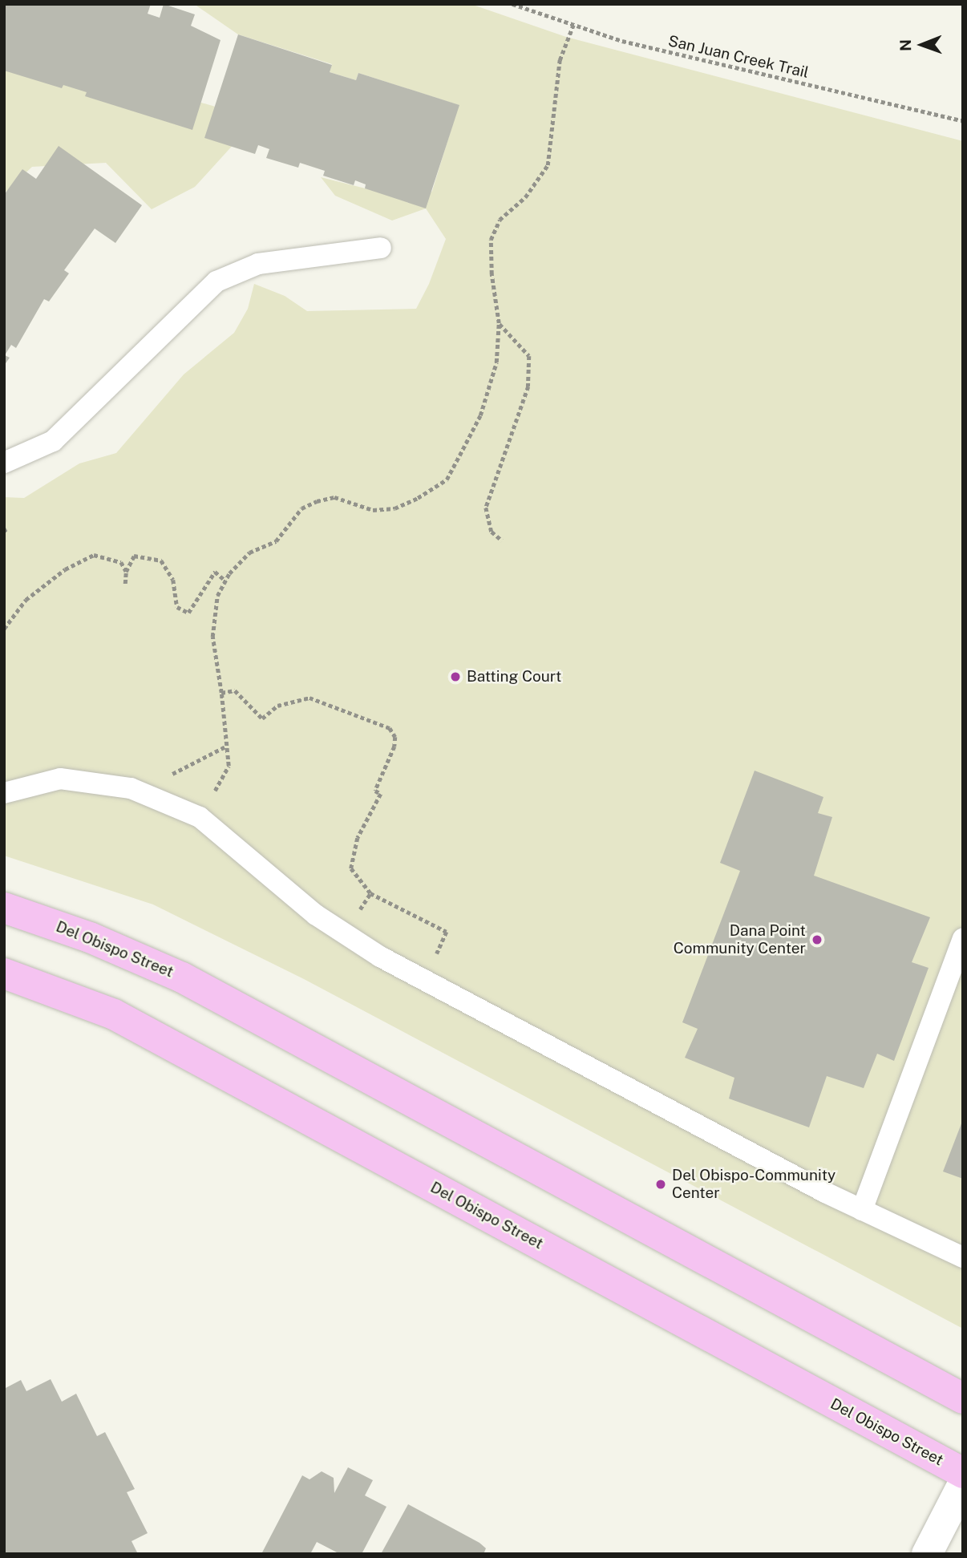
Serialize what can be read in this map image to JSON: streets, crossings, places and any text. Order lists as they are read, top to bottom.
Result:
{
  "streets": {
    "main road": ["Del Obispo Street"],
    "path": ["San Juan Creek Trail"]
  },
  "places": ["Batting Court", "Dana Point Community Center", "Del Obispo-Community Center"],
  "north": "left"
}
